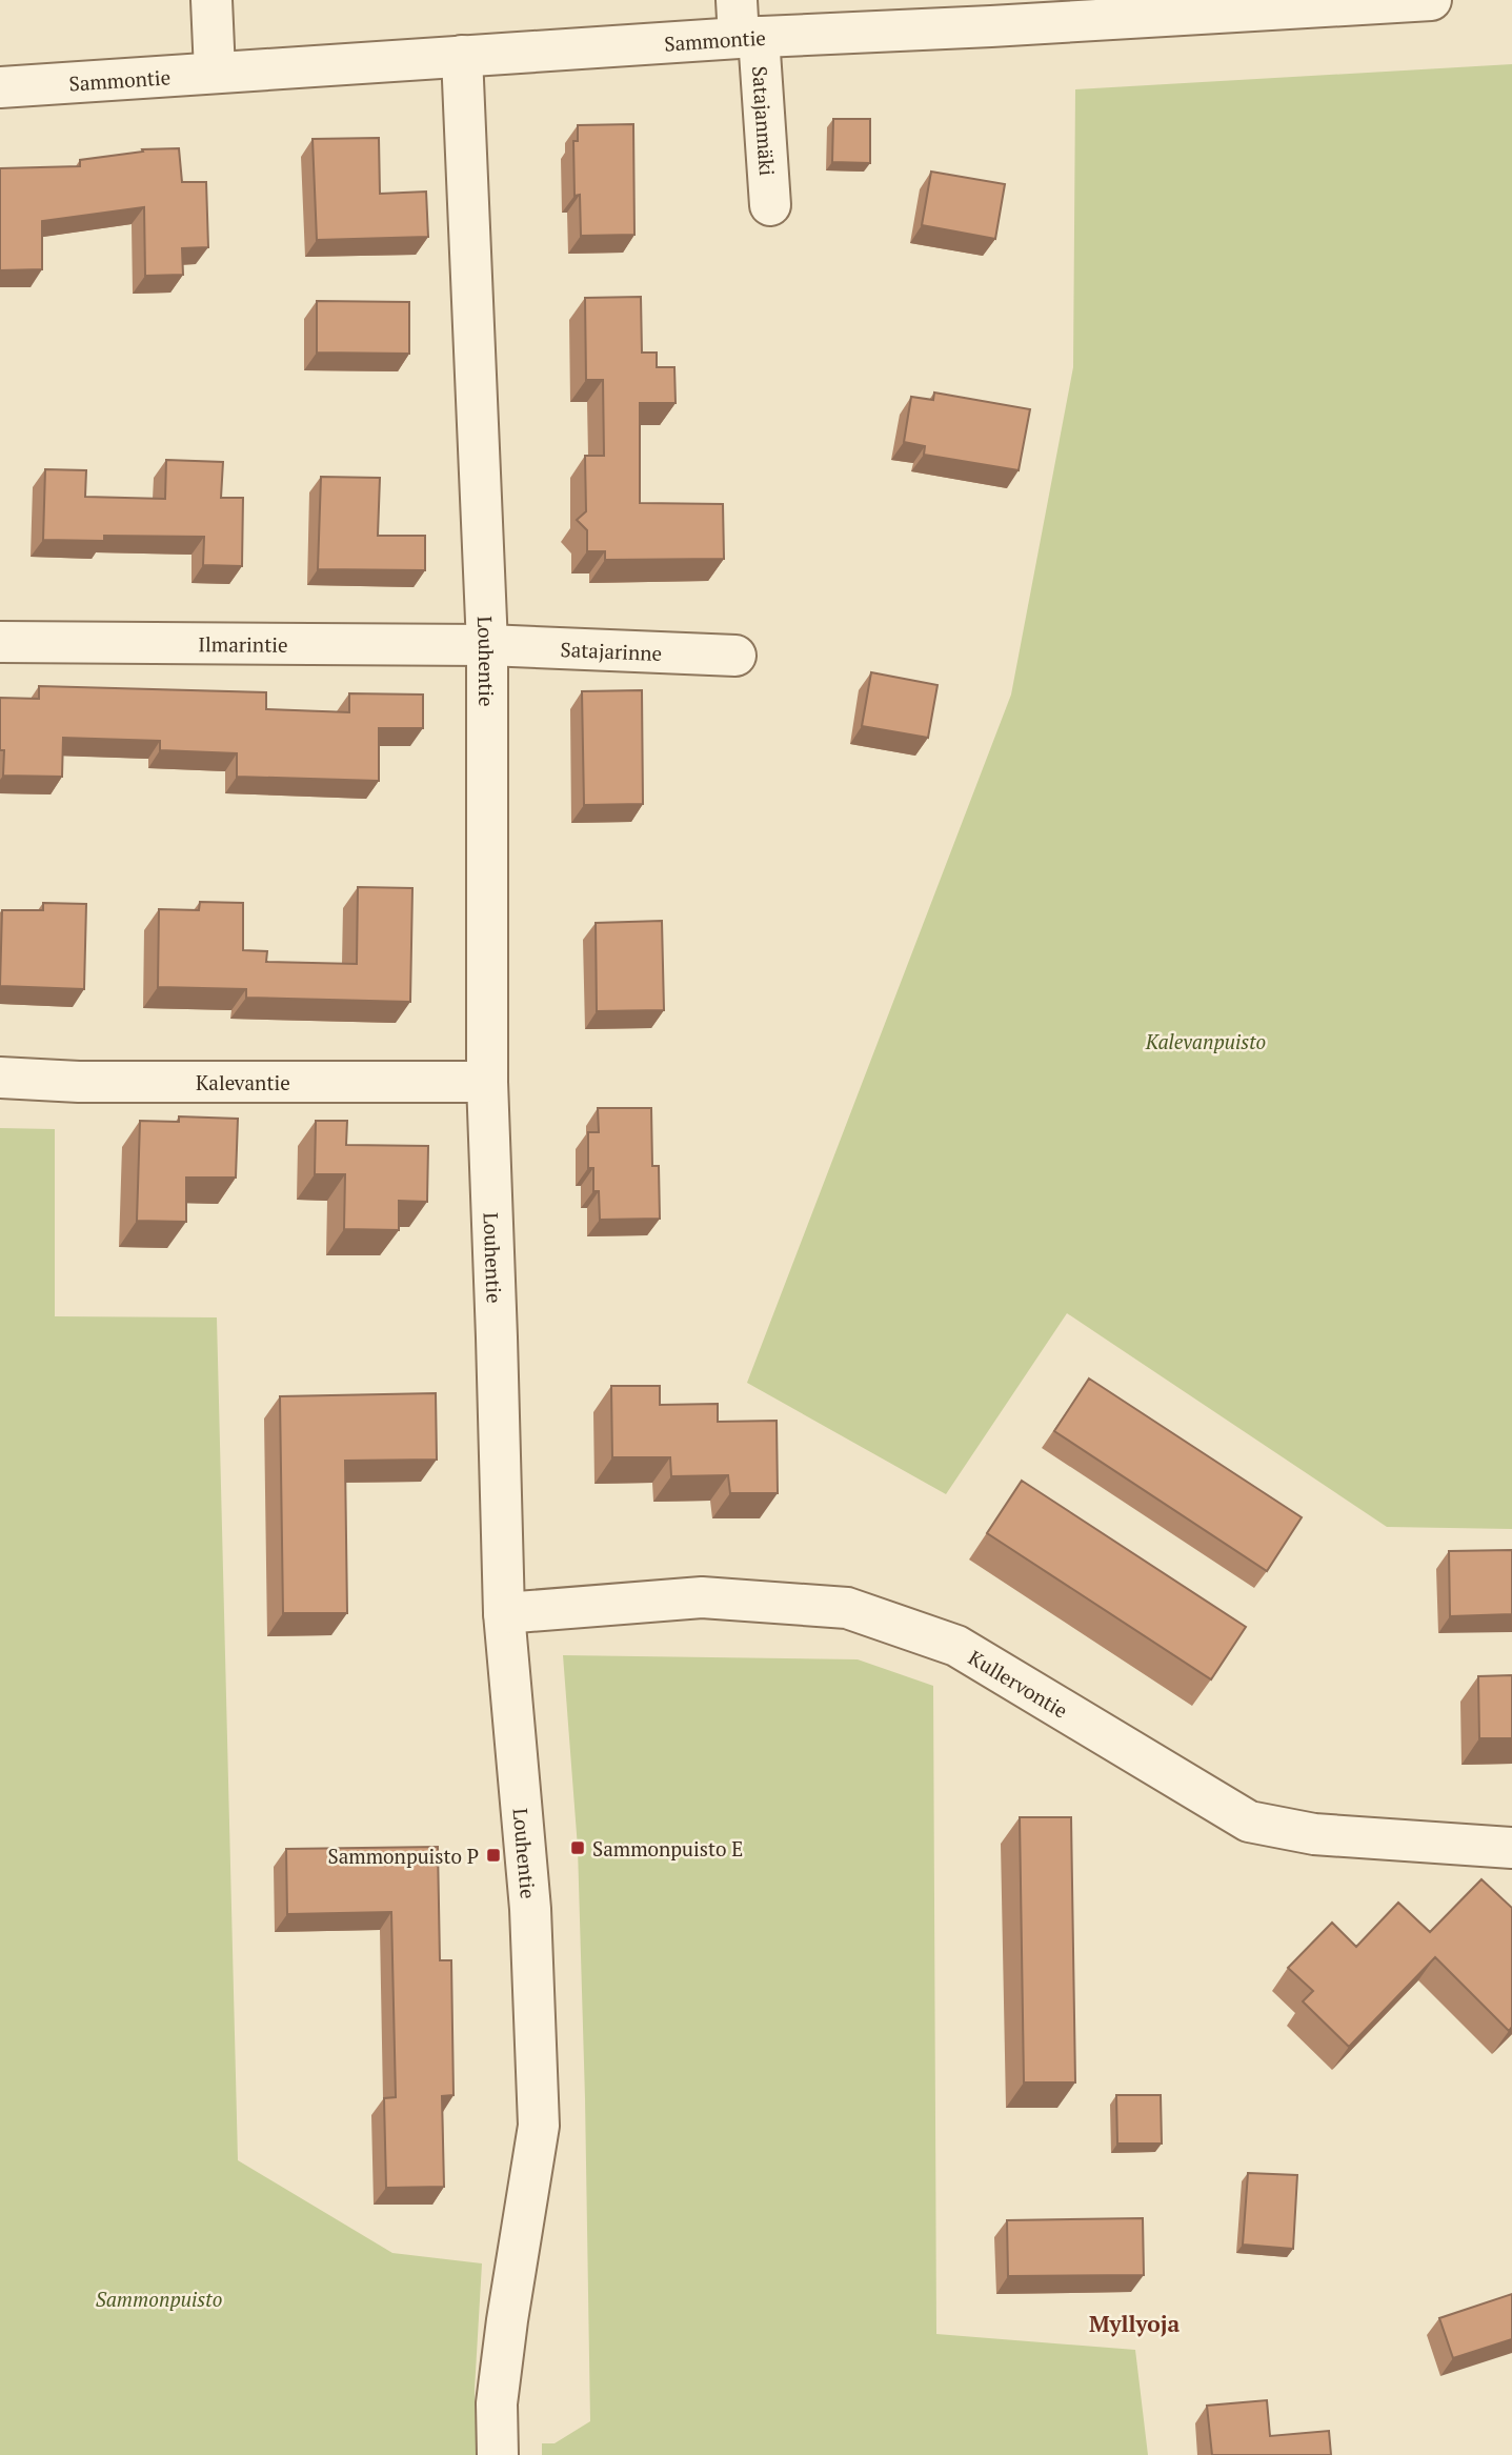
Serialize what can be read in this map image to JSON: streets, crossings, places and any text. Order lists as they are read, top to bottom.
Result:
{
  "streets": {
    "street": [
      "Sammontie",
      "Satajanmäki",
      "Ilmarintie",
      "Satajarinne",
      "Louhentie",
      "Kalevantie",
      "Kullervontie"
    ]
  },
  "crossings": [
    ["Sammontie", "Satajanmäki"],
    ["Sammontie", "Louhentie"],
    ["Ilmarintie", "Satajarinne"],
    ["Ilmarintie", "Louhentie"],
    ["Satajarinne", "Louhentie"],
    ["Louhentie", "Kalevantie"],
    ["Louhentie", "Kullervontie"]
  ],
  "districts": ["Myllyoja"],
  "parks": ["Kalevanpuisto", "Sammonpuisto"],
  "places": {
    "transit": ["Sammonpuisto E", "Sammonpuisto P"]
  }
}
